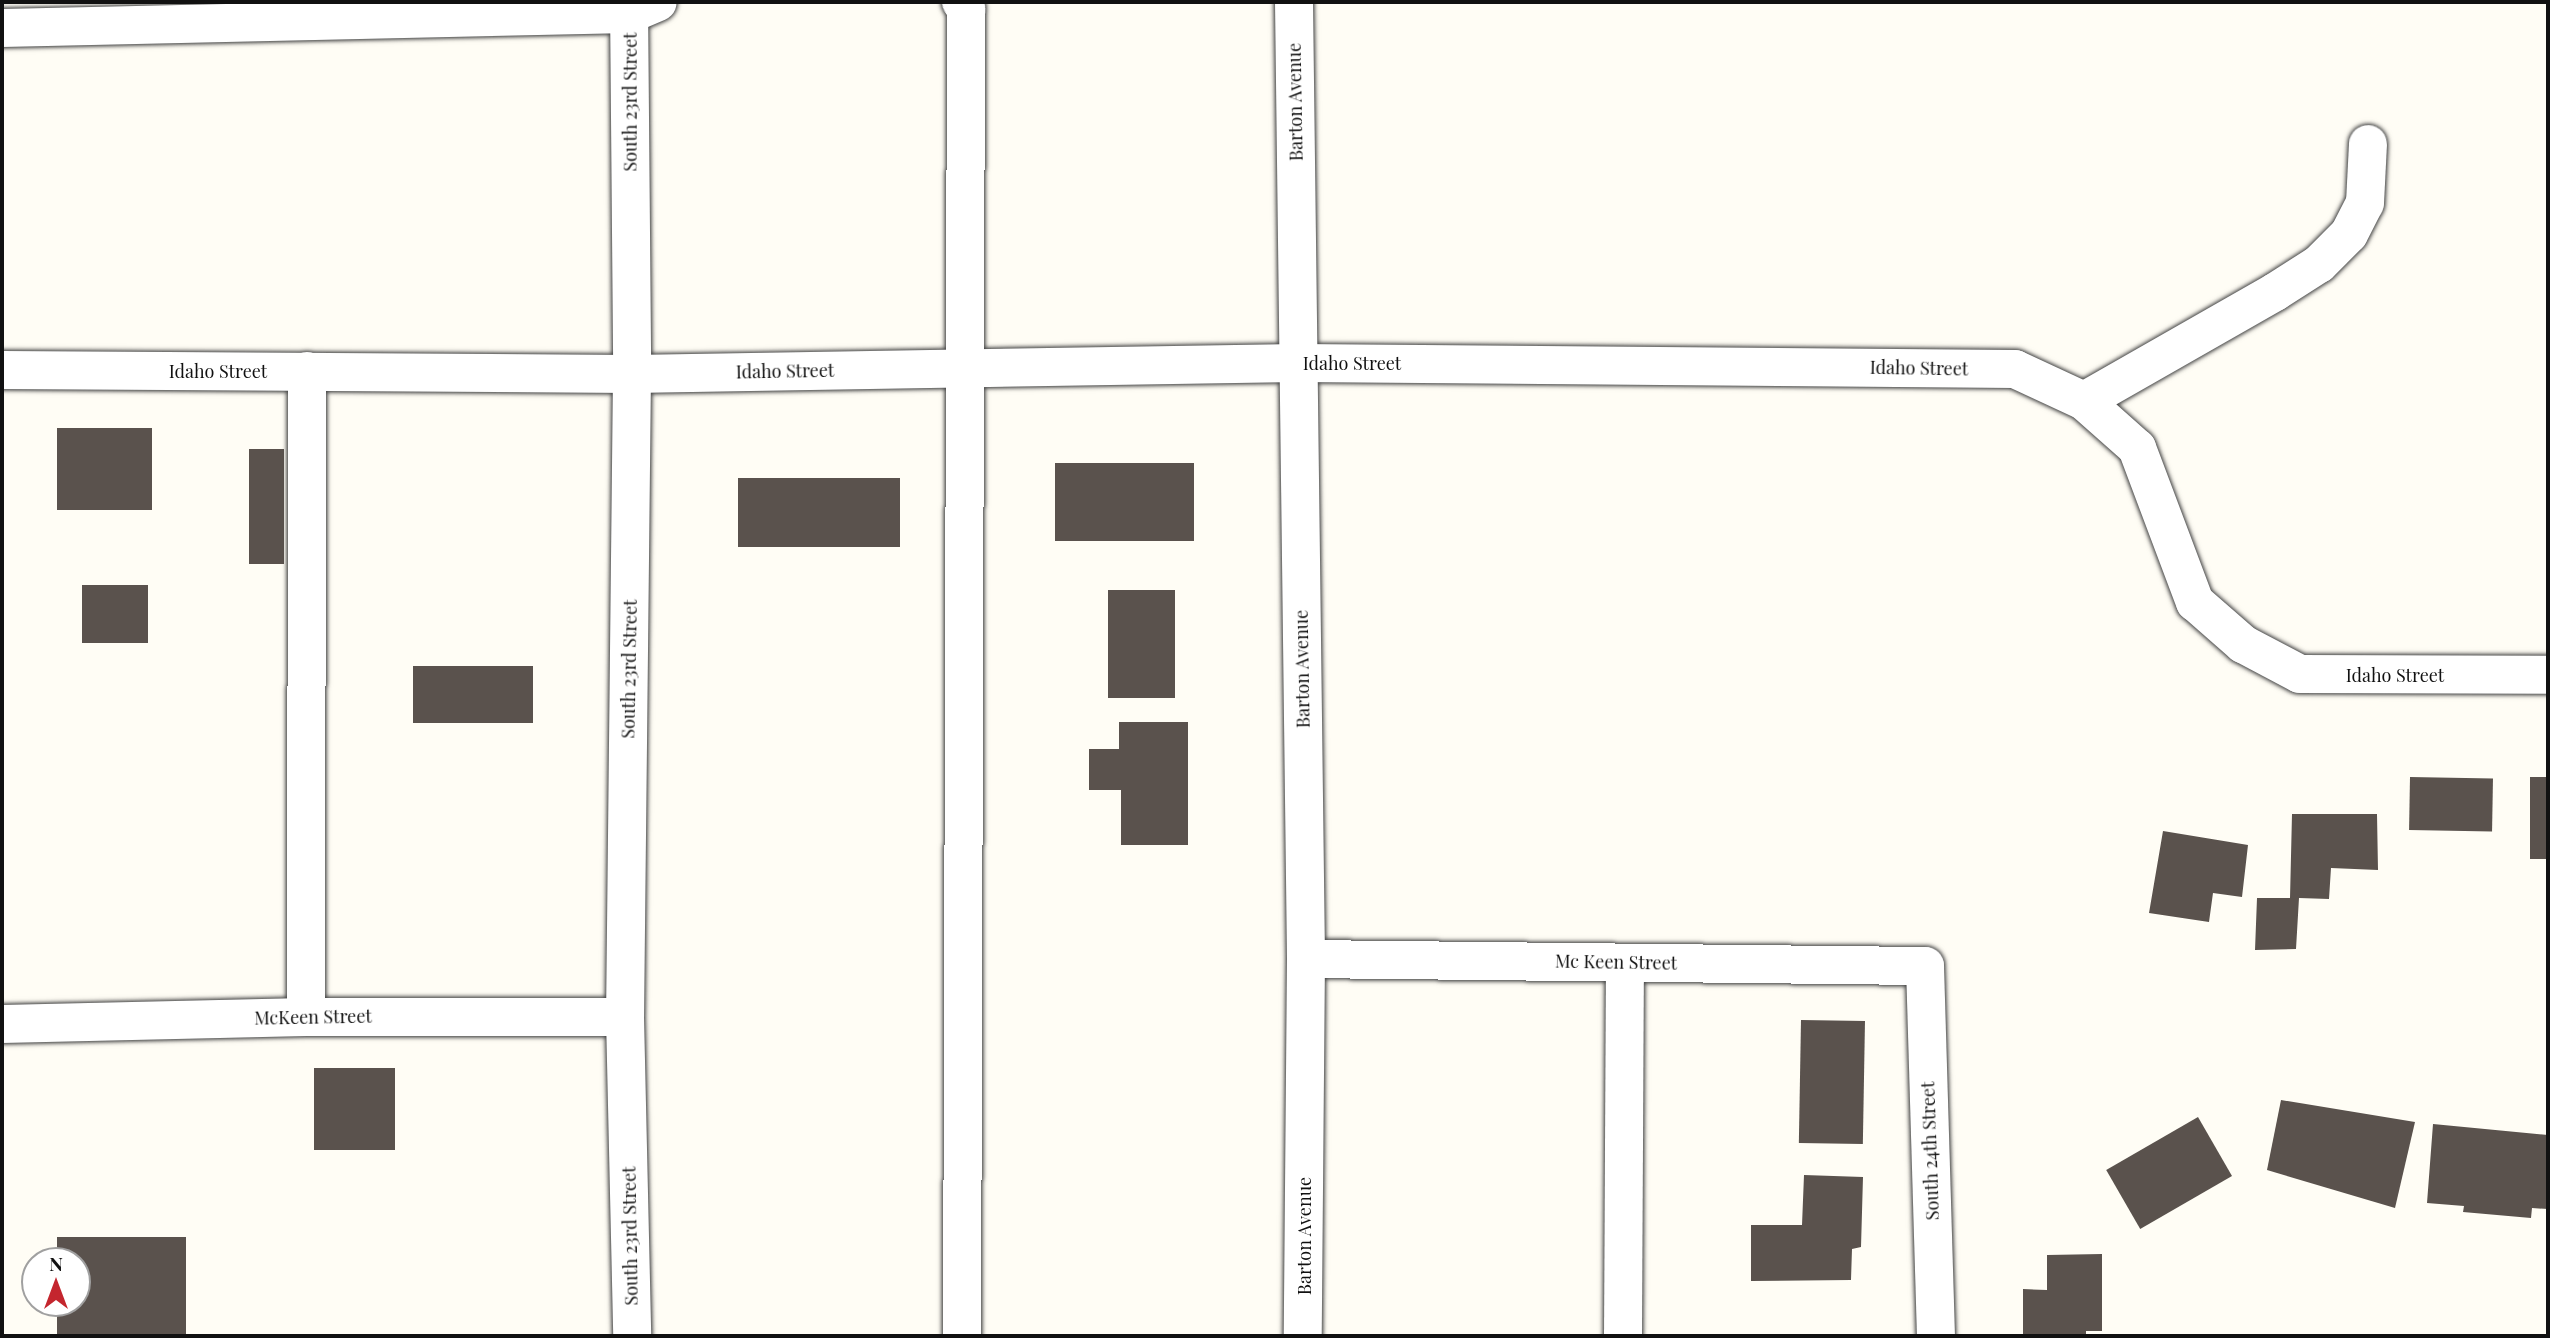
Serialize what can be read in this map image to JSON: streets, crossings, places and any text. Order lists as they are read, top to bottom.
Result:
{
  "streets": {
    "street": [
      "South 23rd Street",
      "Barton Avenue",
      "Idaho Street",
      "Mc Keen Street",
      "McKeen Street",
      "South 24th Street"
    ]
  },
  "crossings": [
    ["South 23rd Street", "Idaho Street"],
    ["South 23rd Street", "McKeen Street"],
    ["Barton Avenue", "Idaho Street"],
    ["Barton Avenue", "Mc Keen Street"],
    ["Mc Keen Street", "South 24th Street"]
  ],
  "north": "top"
}
